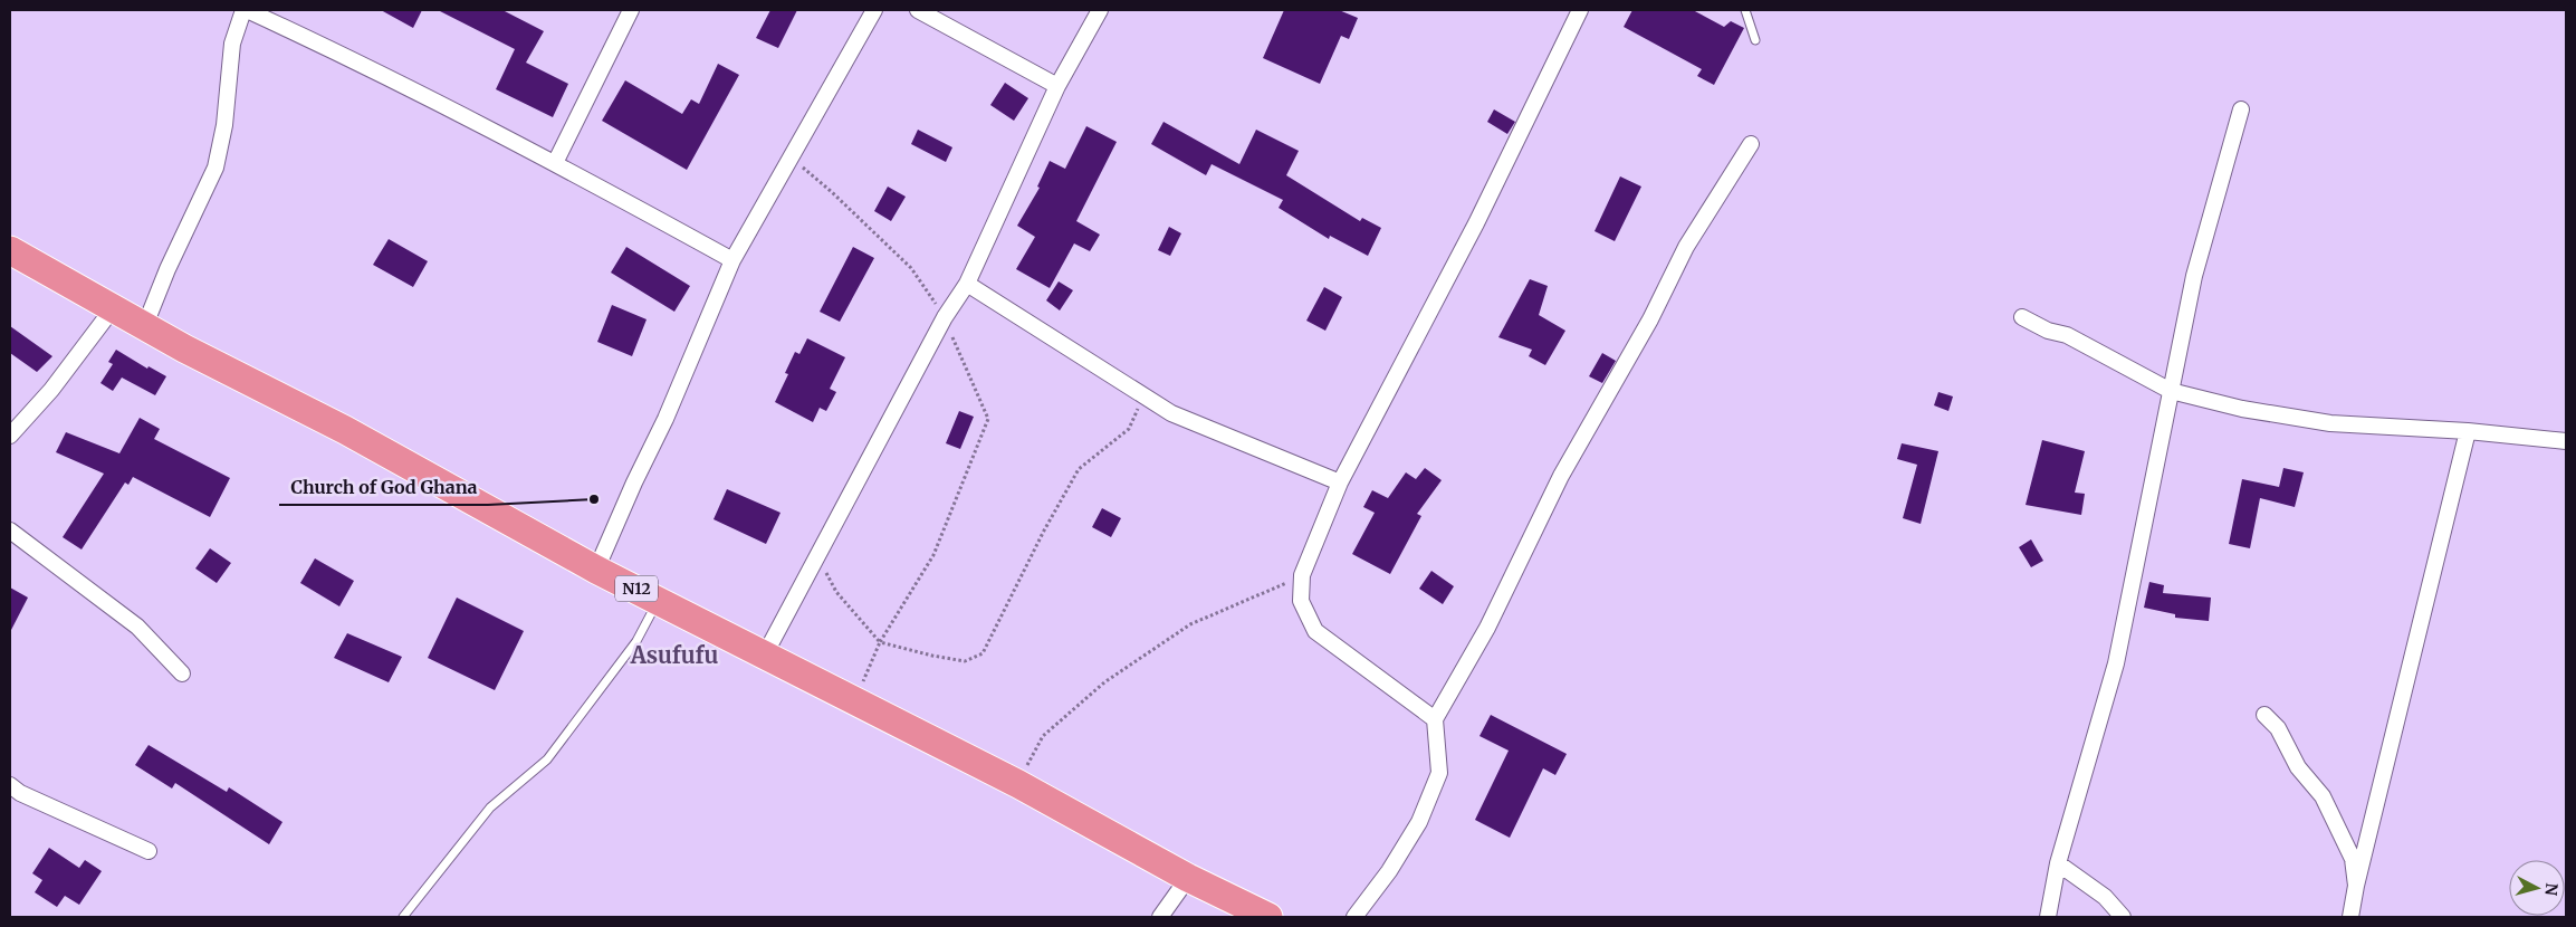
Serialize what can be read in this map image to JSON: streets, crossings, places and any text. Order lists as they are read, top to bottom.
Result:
{
  "streets": {
    "highway": ["N12"]
  },
  "districts": ["Asufufu"],
  "places": ["Church of God Ghana"],
  "north": "right"
}
